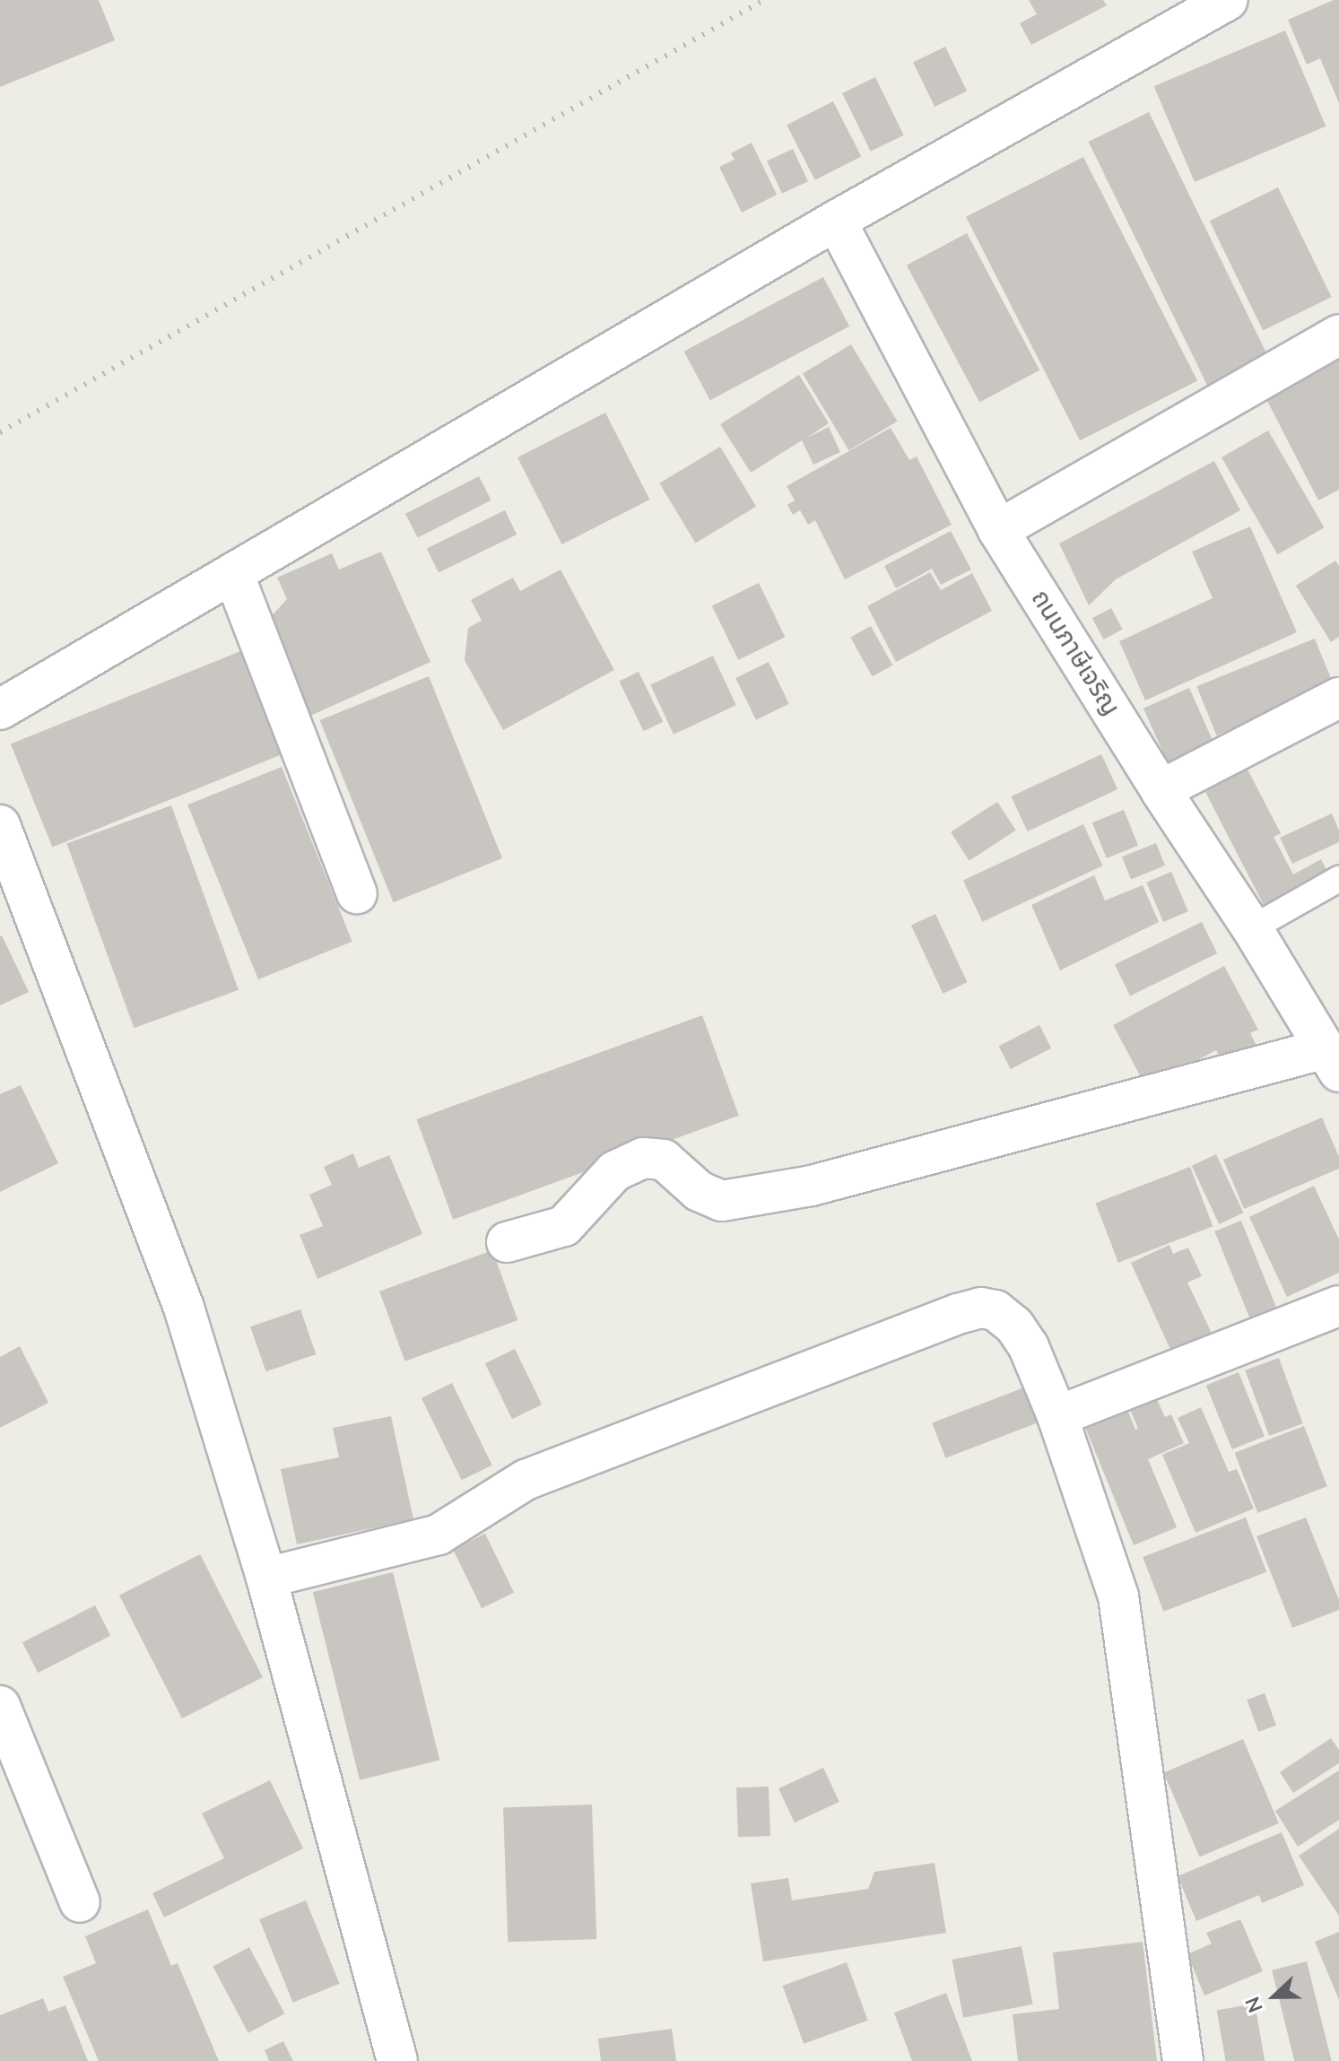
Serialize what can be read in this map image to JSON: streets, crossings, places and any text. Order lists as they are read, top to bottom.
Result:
{
  "streets": {
    "street": ["ถนนภาษีเจริญ"]
  },
  "north": "left"
}
